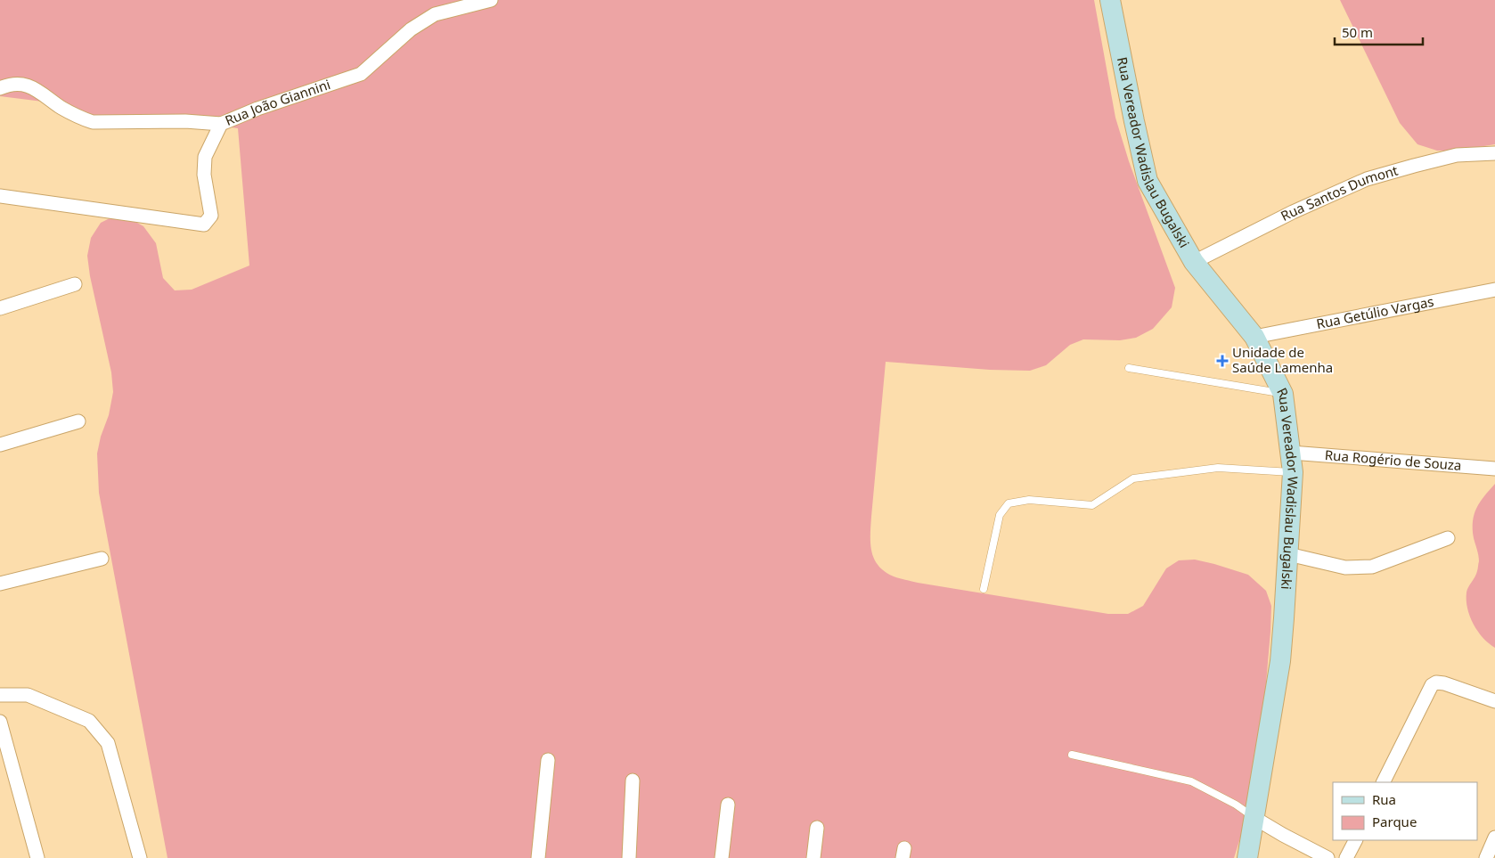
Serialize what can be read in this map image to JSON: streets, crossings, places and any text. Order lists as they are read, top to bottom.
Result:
{
  "streets": {
    "main road": ["Rua Vereador Wadislau Bugalski"],
    "street": [
      "Rua João Giannini",
      "Rua Santos Dumont",
      "Rua Getúlio Vargas",
      "Rua Rogério de Souza"
    ]
  },
  "crossings": [
    ["Rua Vereador Wadislau Bugalski", "Rua Santos Dumont"],
    ["Rua Vereador Wadislau Bugalski", "Rua Getúlio Vargas"],
    ["Rua Vereador Wadislau Bugalski", "Rua Rogério de Souza"]
  ],
  "places": {
    "health": ["Unidade de Saúde Lamenha"]
  },
  "legend": ["Rua", "Parque"],
  "scale_bar": "50 m"
}
